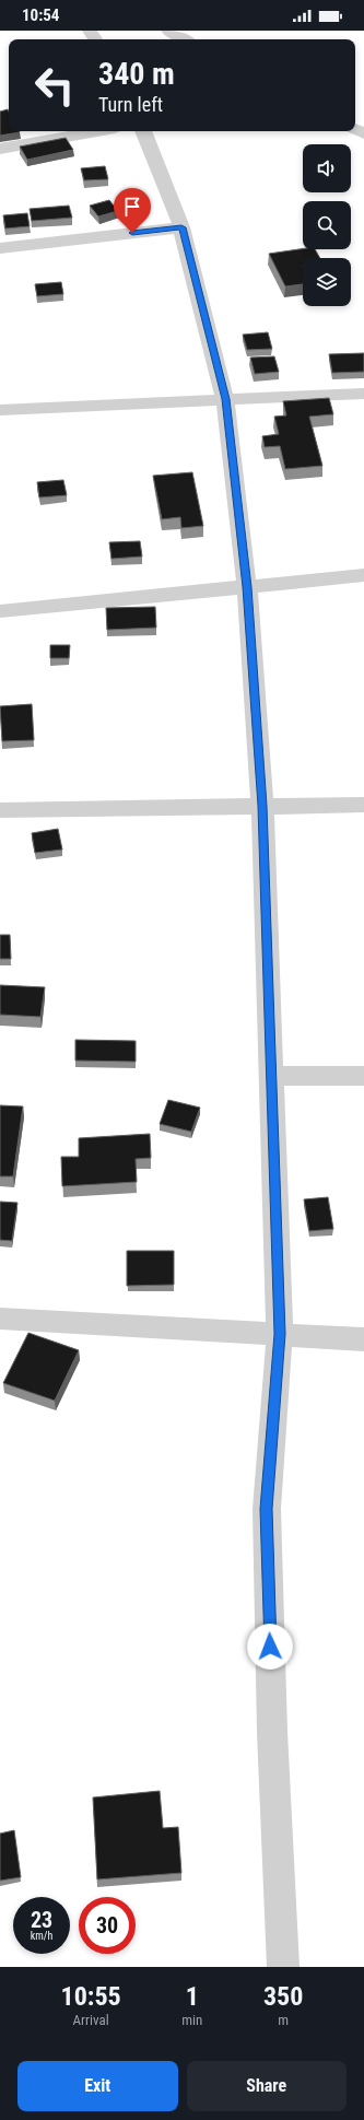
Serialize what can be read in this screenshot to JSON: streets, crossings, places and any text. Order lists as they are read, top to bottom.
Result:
{
  "page": {
    "status": "10:54",
    "turn": ["340 m", "Turn left"],
    "speed": "23 km/h",
    "limit": "30",
    "eta": [
      "10:55",
      "Arrival",
      "1",
      "min",
      "350",
      "m"
    ],
    "buttons": ["Exit", "Share"]
  }
}
